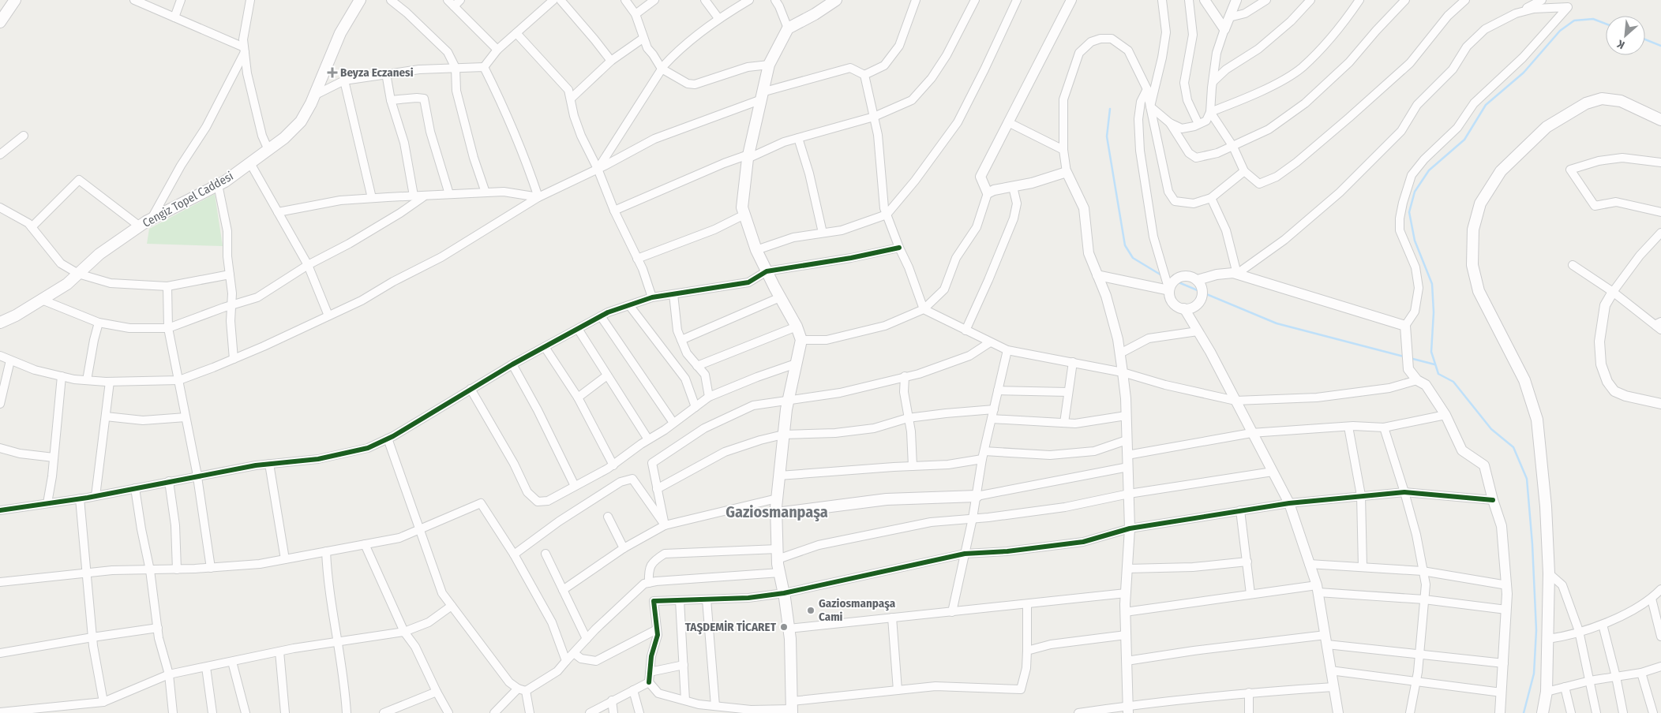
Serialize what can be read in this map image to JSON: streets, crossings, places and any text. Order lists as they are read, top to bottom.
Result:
{
  "streets": {
    "main road": ["Cengiz Topel Caddesi"]
  },
  "districts": ["Gaziosmanpaşa"],
  "places": {
    "health": ["Beyza Eczanesi"],
    "other": ["Gaziosmanpaşa Cami", "TAŞDEMİR TİCARET"]
  },
  "north": "bottom left"
}
